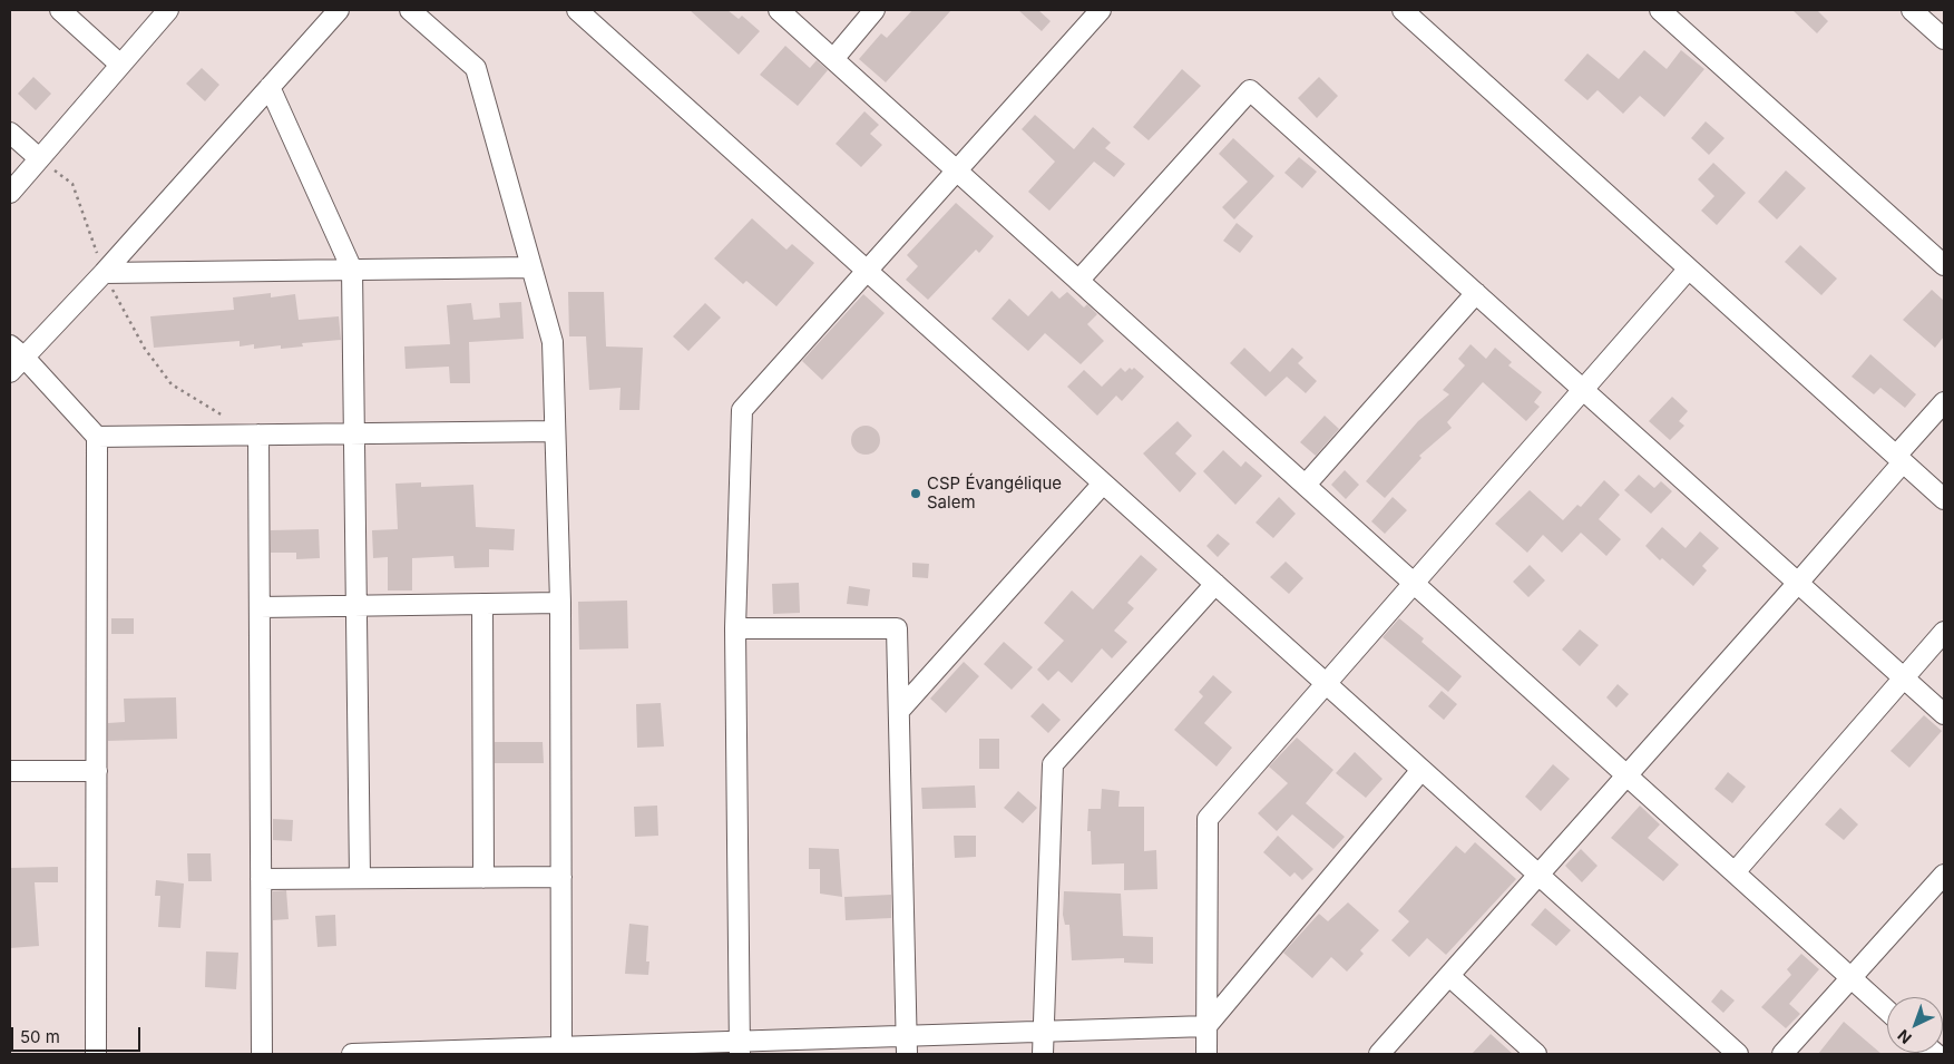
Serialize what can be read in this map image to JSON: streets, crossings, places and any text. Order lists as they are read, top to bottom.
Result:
{
  "places": ["CSP Évangélique Salem"],
  "scale_bar": "50 m",
  "north": "bottom left"
}
